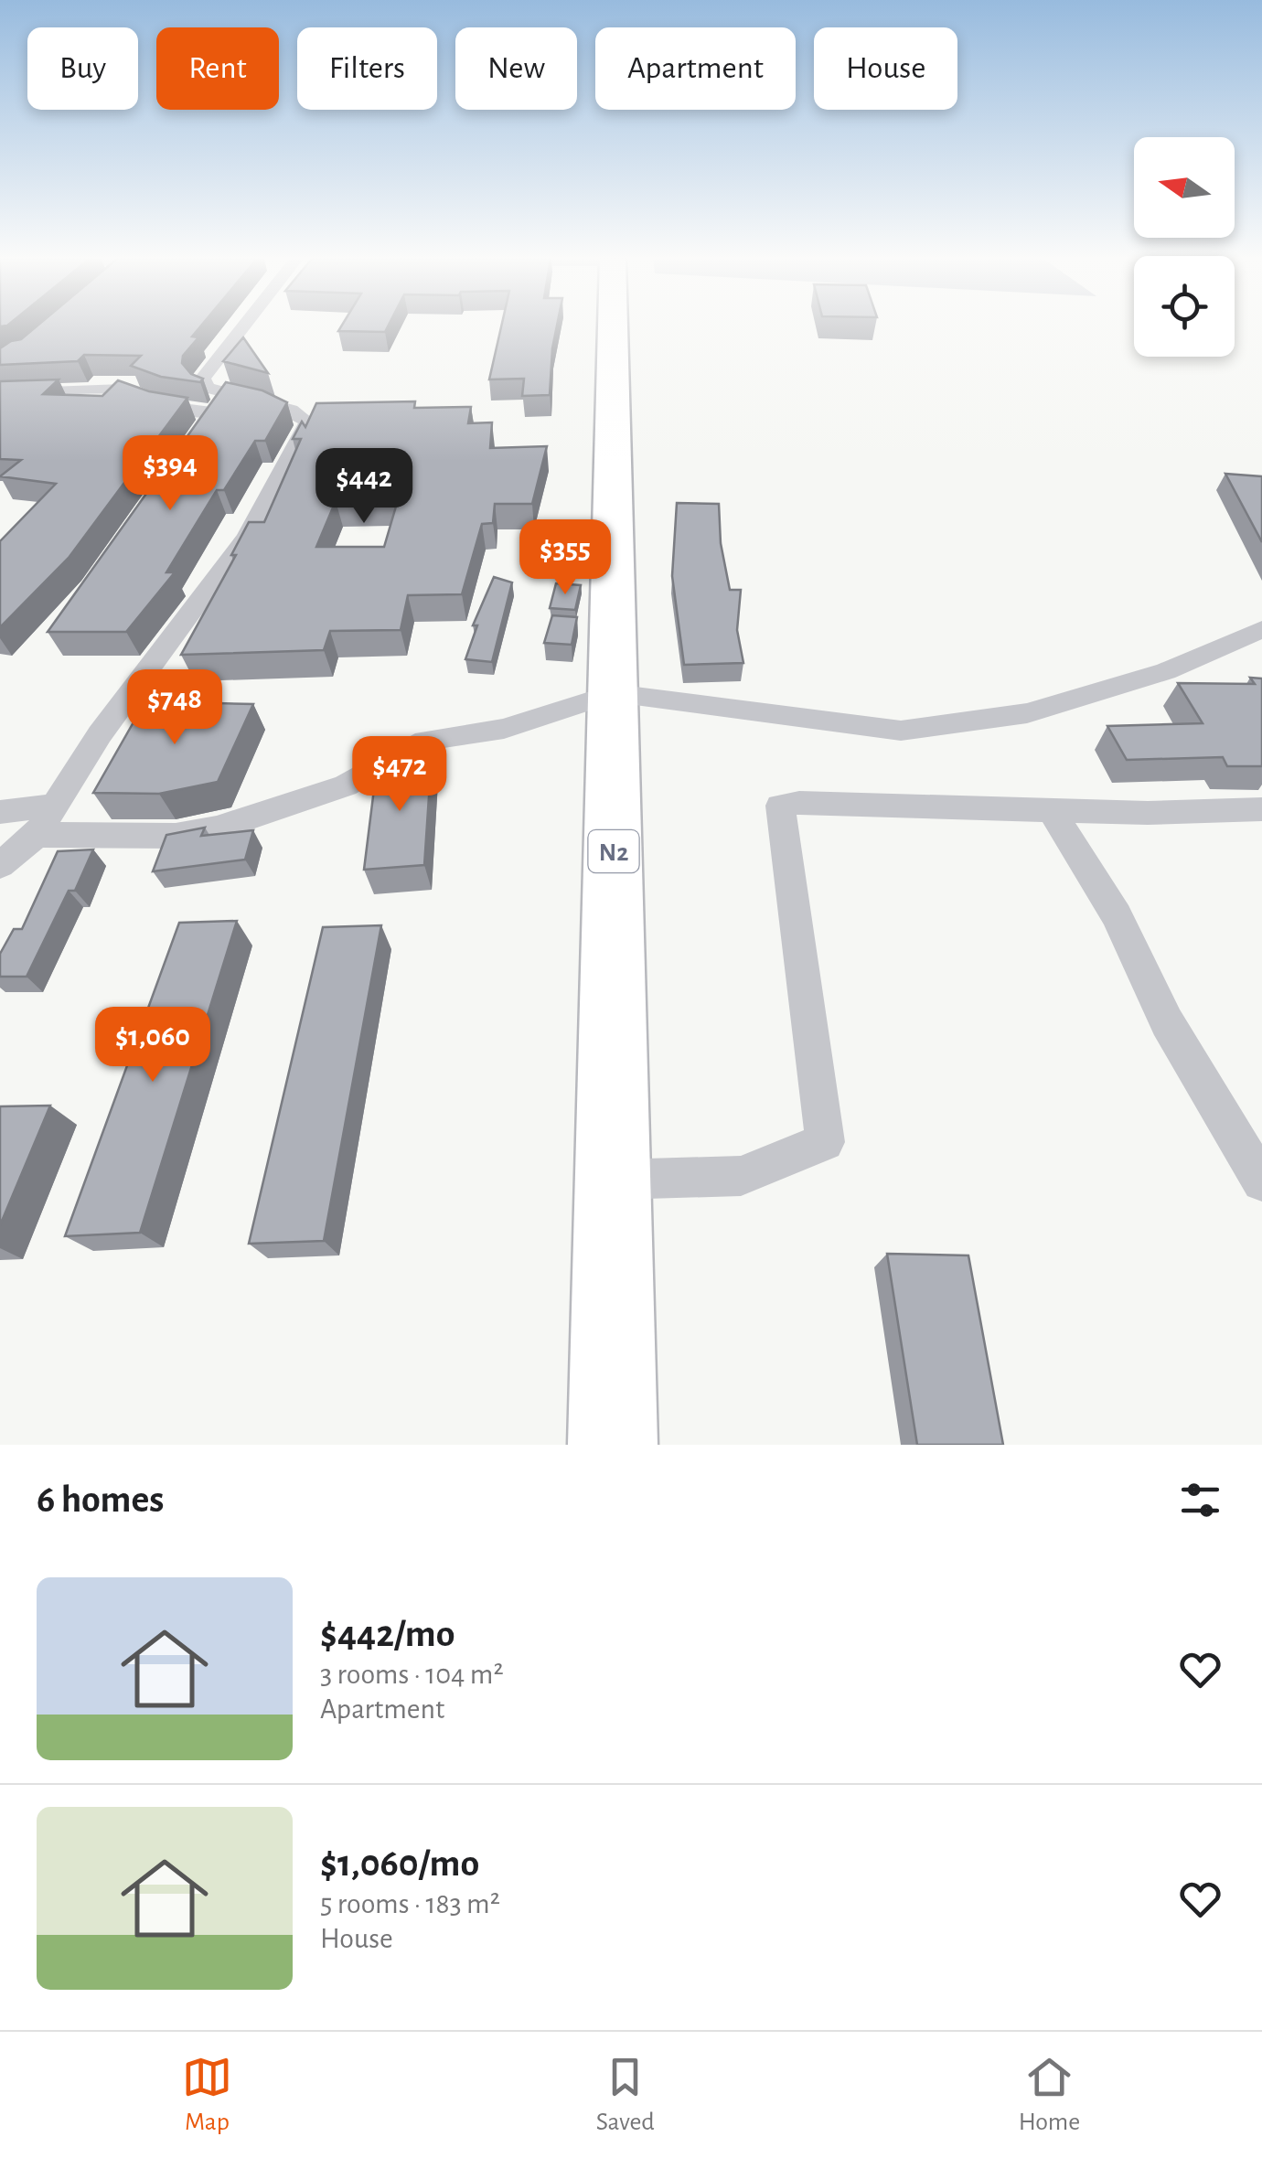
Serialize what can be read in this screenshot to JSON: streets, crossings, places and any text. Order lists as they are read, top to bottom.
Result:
{
  "streets": {
    "highway": ["N2"]
  },
  "north": "left",
  "page": {
    "chip": [
      "Buy",
      "Rent",
      "Filters",
      "New",
      "Apartment",
      "House"
    ],
    "price": [
      "$394",
      "$442",
      "$355",
      "$748",
      "$472",
      "$1,060"
    ],
    "heading": "6 homes",
    "list": [
      {
        "name": "$442/mo",
        "note": "3 rooms · 104 m² · Apartment"
      },
      {
        "name": "$1,060/mo",
        "note": "5 rooms · 183 m² · House"
      }
    ],
    "tabs": ["Map", "Saved", "Home"]
  }
}
